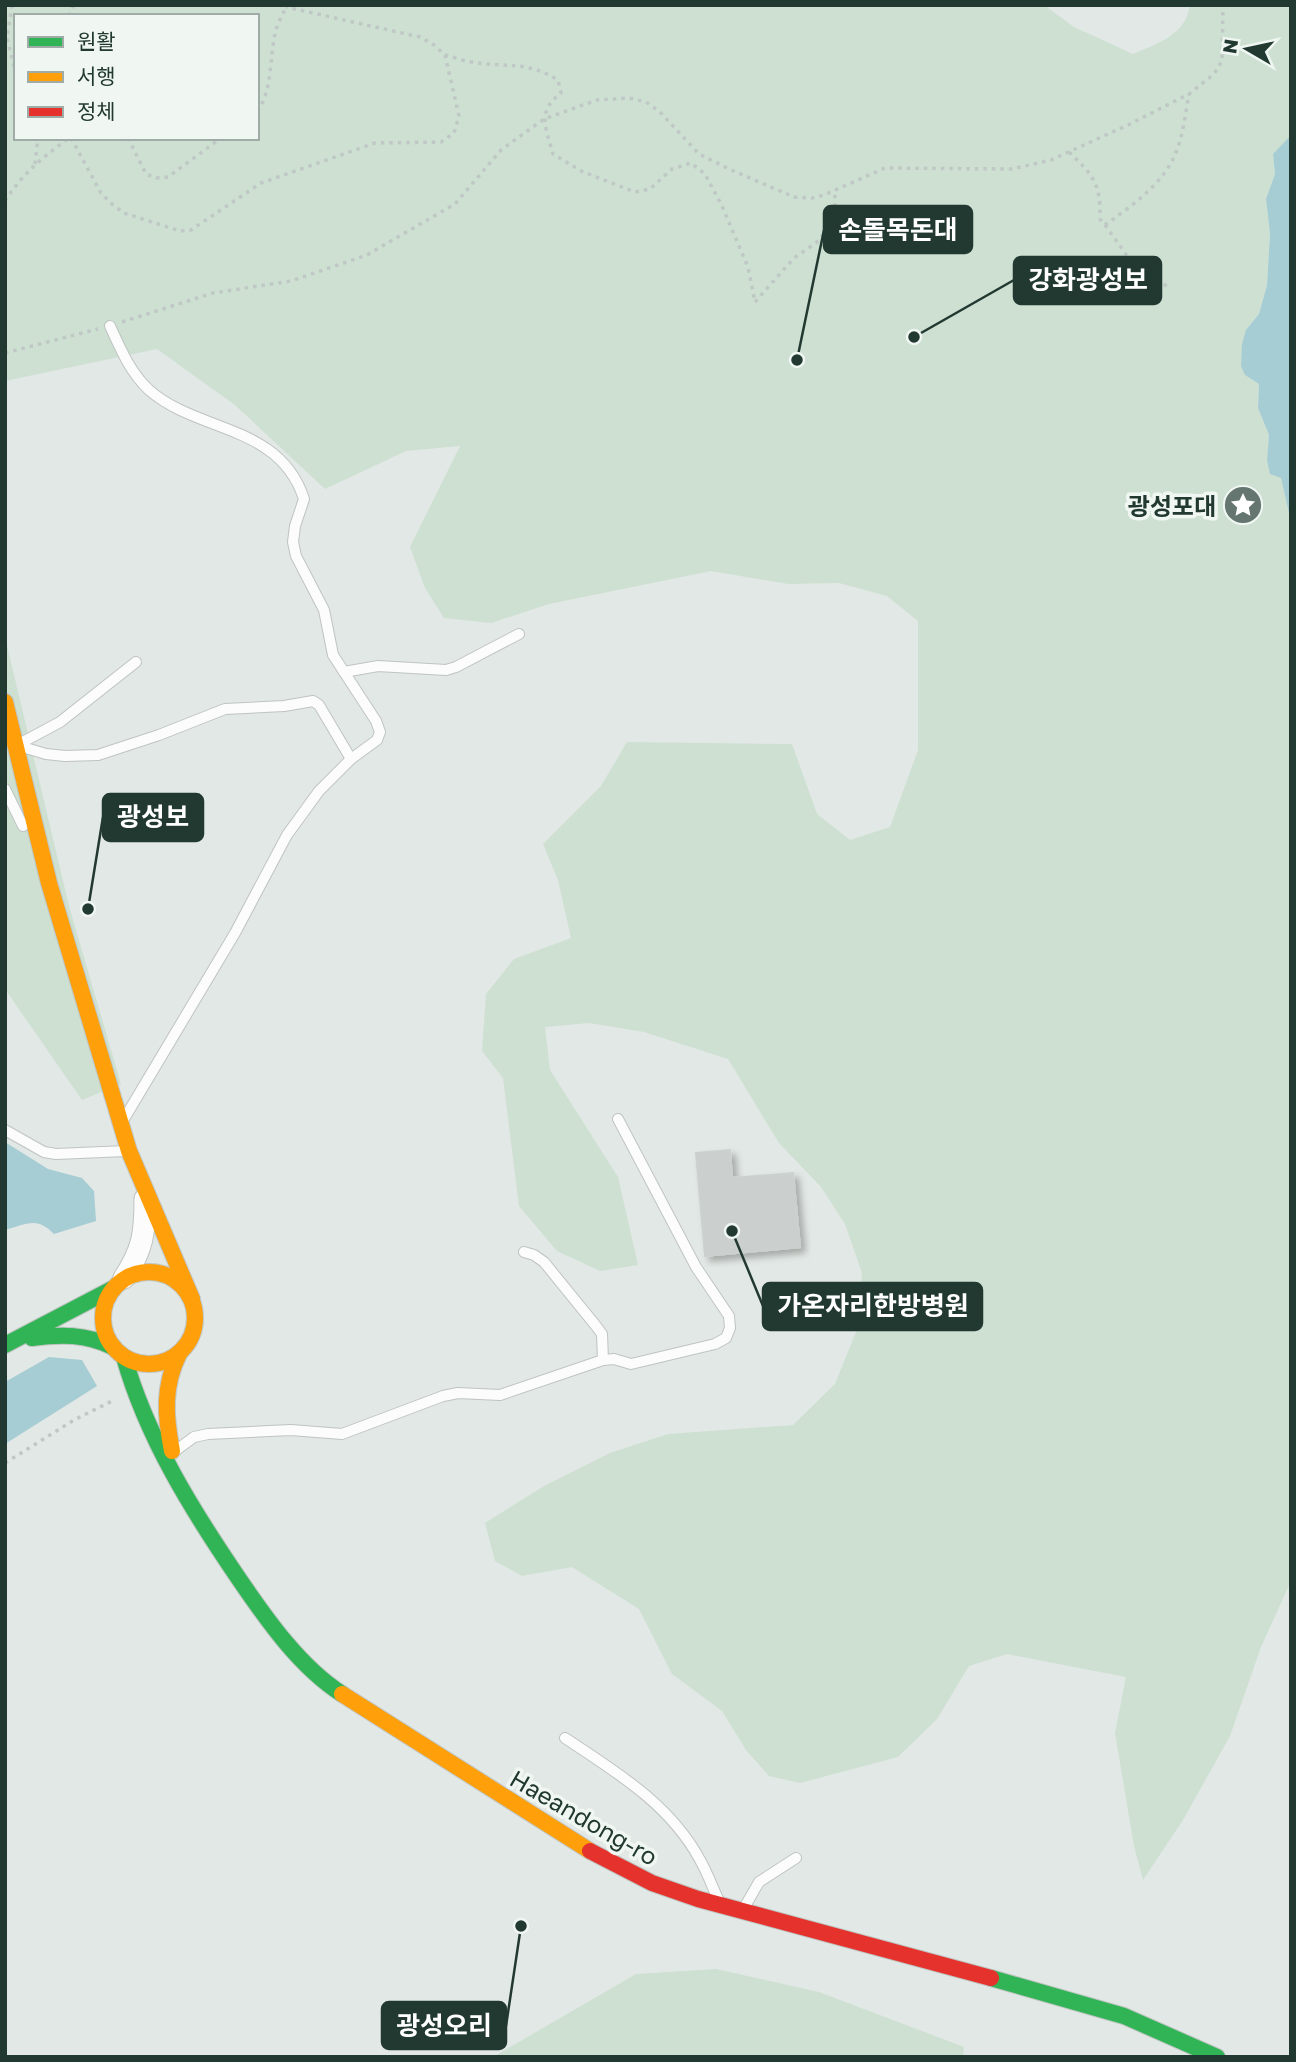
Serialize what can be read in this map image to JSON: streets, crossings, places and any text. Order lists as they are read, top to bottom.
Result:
{
  "streets": {
    "main road": ["Haeandong-ro"]
  },
  "places": {
    "other": [
      "강화광성보",
      "손돌목돈대",
      "광성보",
      "가온자리한방병원",
      "광성오리"
    ],
    "place": ["광성포대"]
  },
  "legend": ["원활", "서행", "정체"],
  "north": "left"
}
